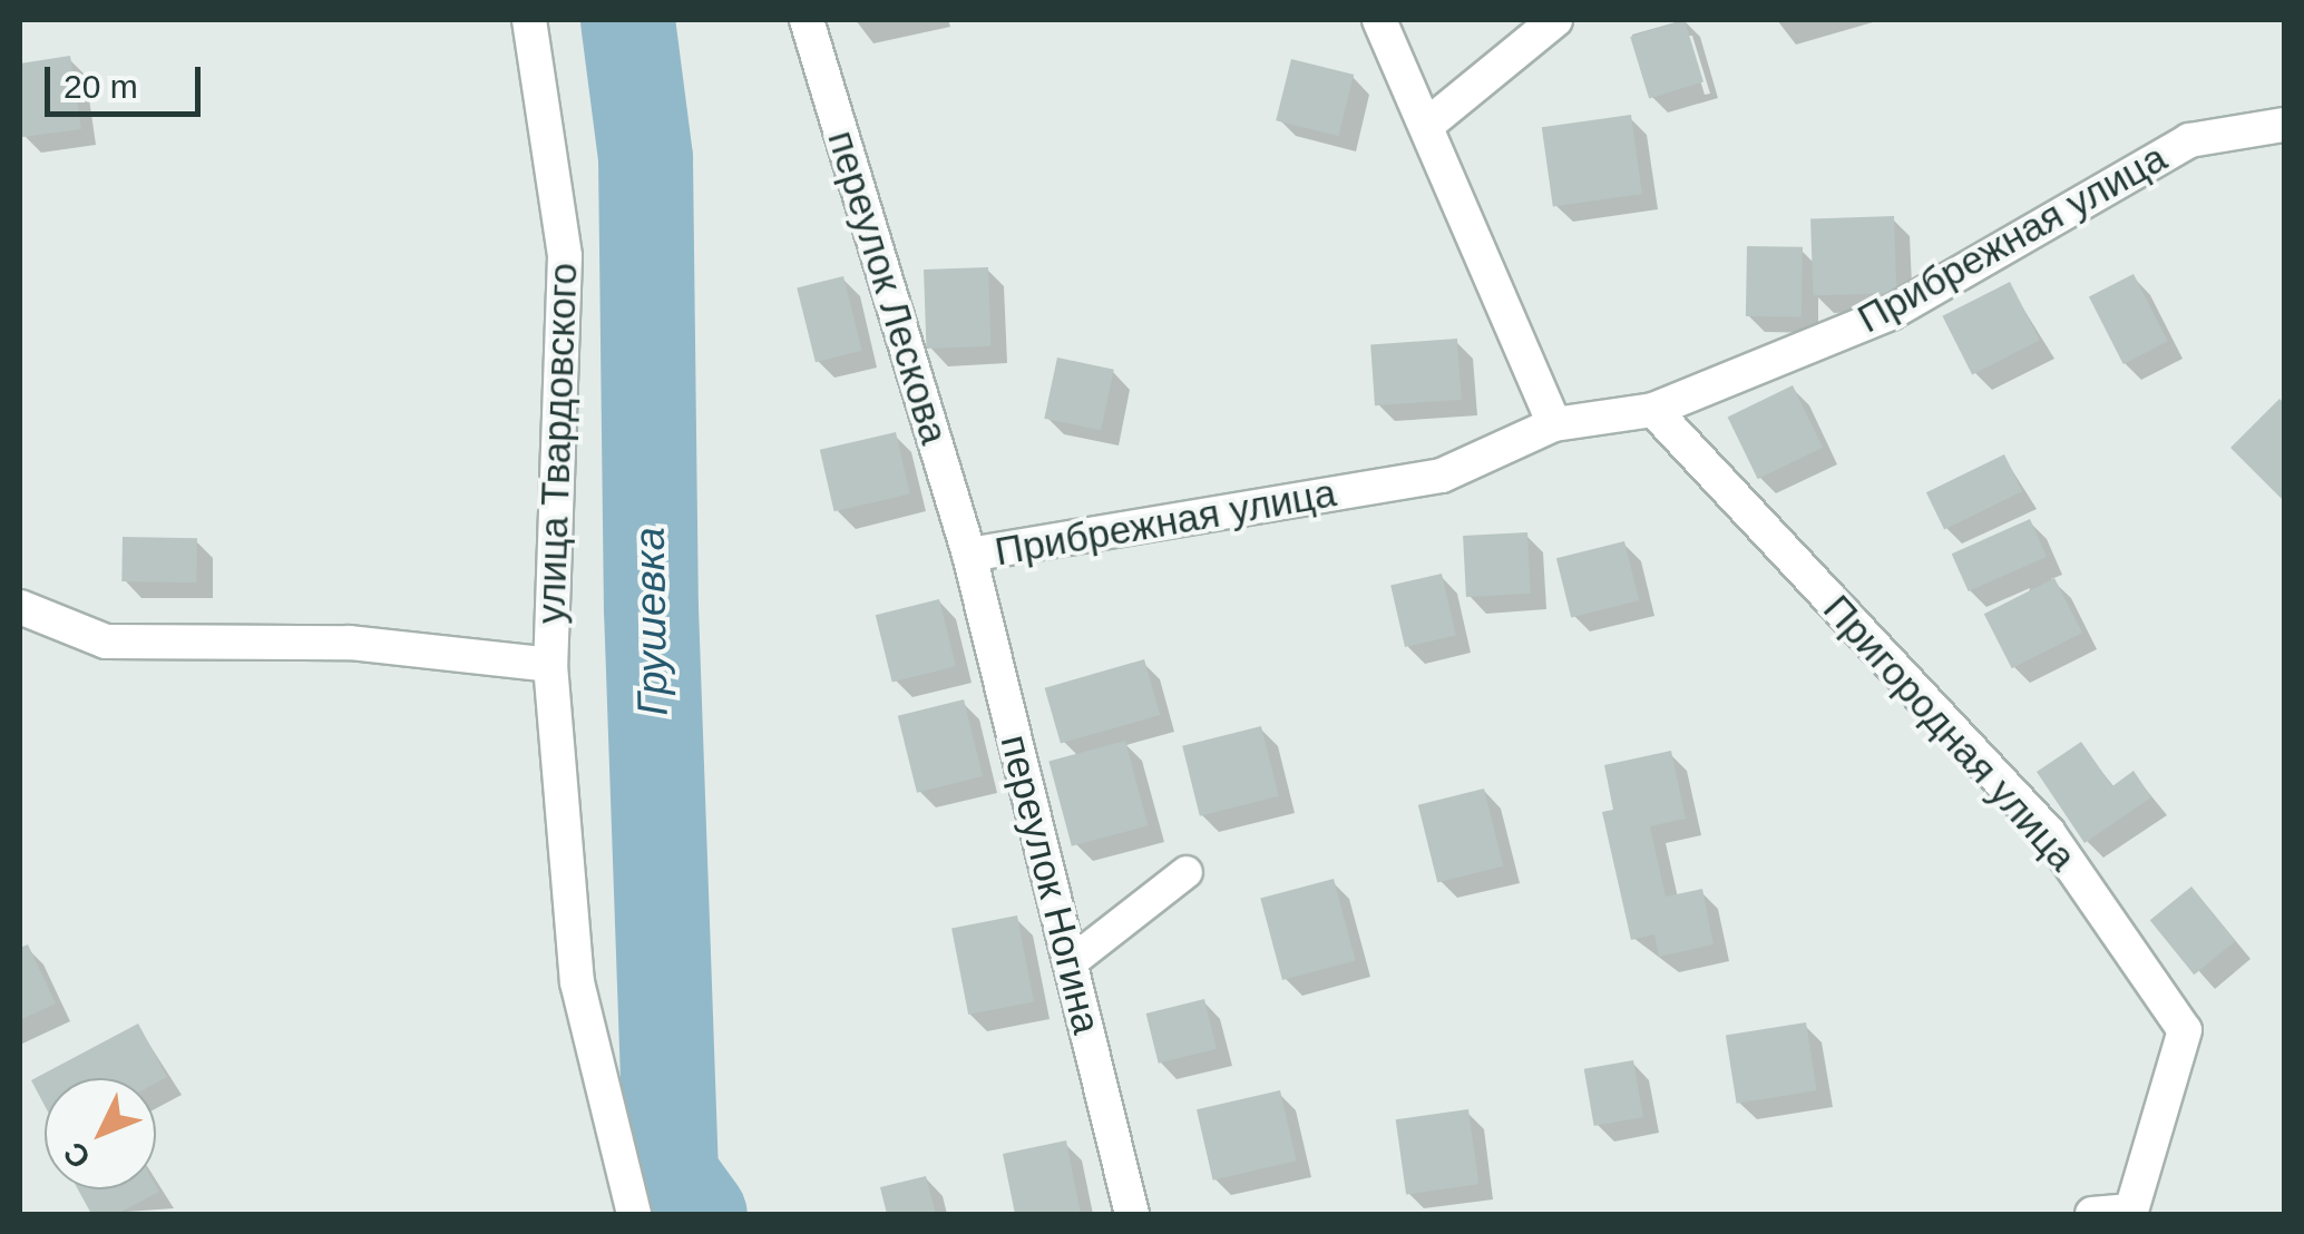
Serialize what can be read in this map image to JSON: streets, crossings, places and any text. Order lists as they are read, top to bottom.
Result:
{
  "streets": {
    "street": [
      "Прибрежная улица",
      "переулок Лескова",
      "улица Твардовского",
      "Пригородная улица",
      "переулок Ногина"
    ]
  },
  "crossings": [
    ["Прибрежная улица", "переулок Лескова"],
    ["Прибрежная улица", "Пригородная улица"],
    ["Прибрежная улица", "переулок Ногина"],
    ["переулок Лескова", "переулок Ногина"]
  ],
  "water": ["Грушевка"],
  "scale_bar": "20 m",
  "north": "bottom left"
}
